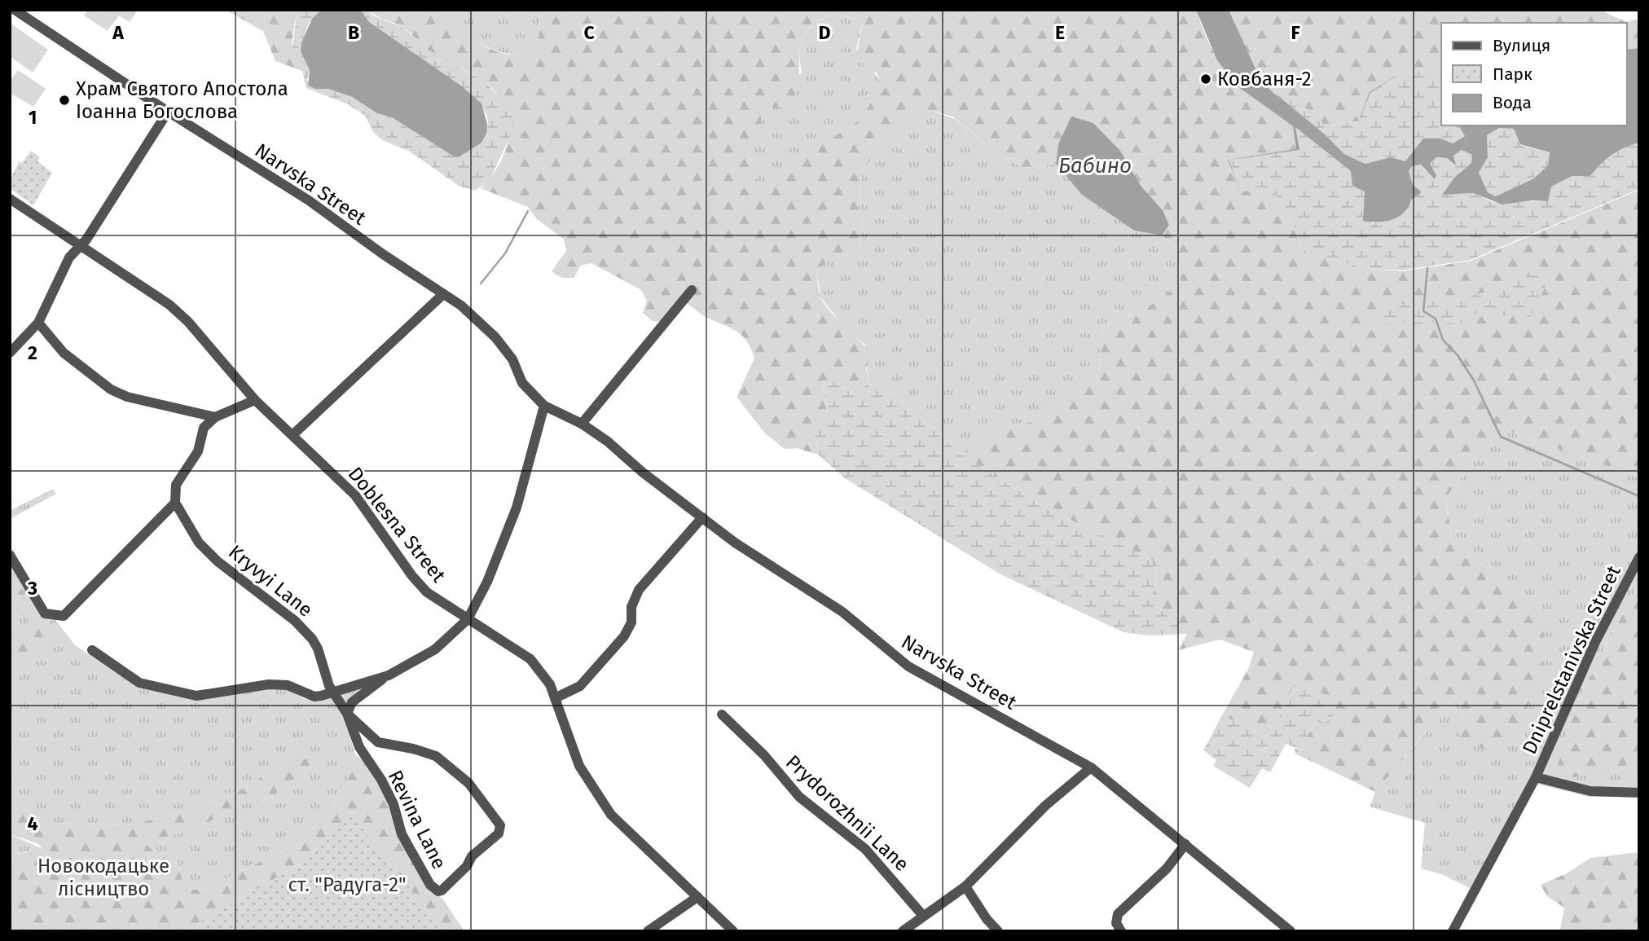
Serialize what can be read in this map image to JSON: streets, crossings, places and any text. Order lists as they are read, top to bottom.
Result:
{
  "streets": {
    "street": [
      "Narvska Street",
      "Doblesna Street",
      "Kryvyi Lane",
      "Dniprelstanivska Street",
      "Prydorozhnii Lane",
      "Revina Lane"
    ]
  },
  "crossings": [
    ["Kryvyi Lane", "Revina Lane"]
  ],
  "water": ["Бабино"],
  "parks": ["Новокодацьке лісництво", "ст. \"Радуга-2\""],
  "places": ["Ковбаня-2", "Храм Святого Апостола Іоанна Богослова"],
  "legend": ["Вулиця", "Парк", "Вода"],
  "grid": {
    "columns": [
      "A",
      "B",
      "C",
      "D",
      "E",
      "F"
    ],
    "rows": [
      "1",
      "2",
      "3",
      "4"
    ]
  }
}
